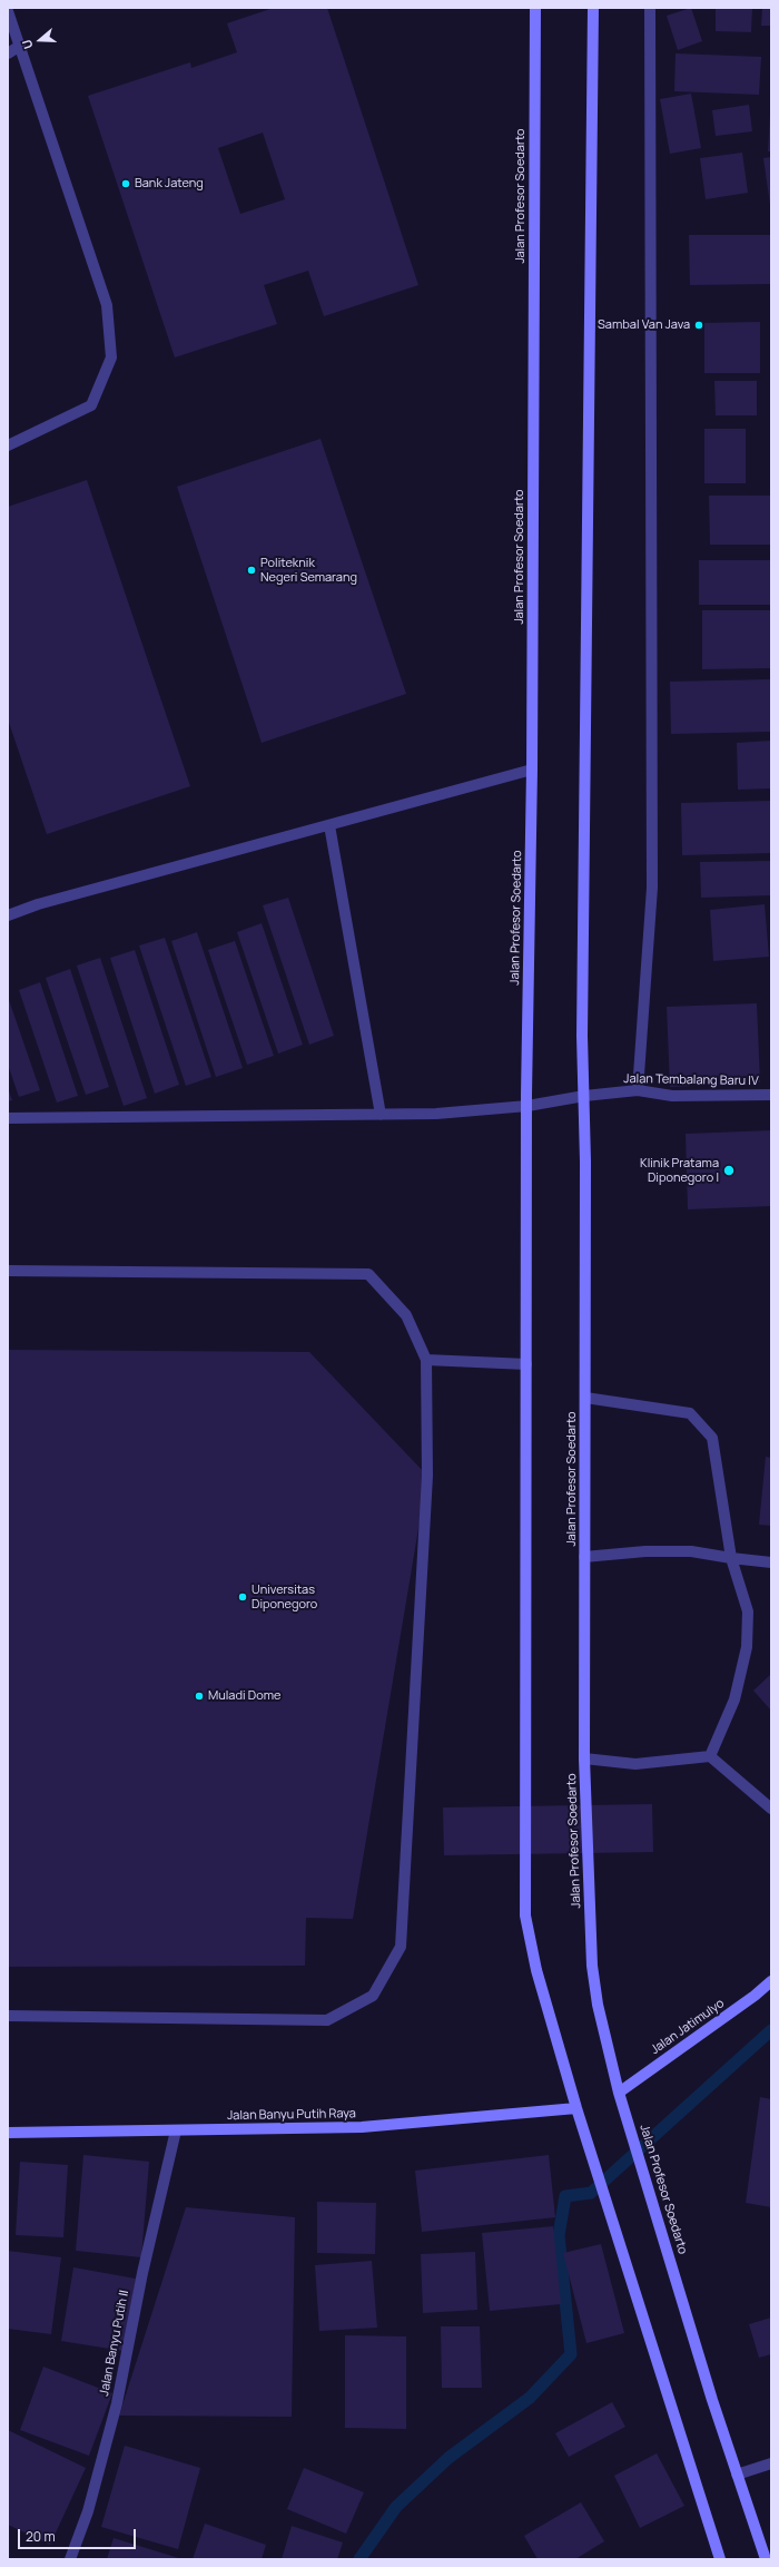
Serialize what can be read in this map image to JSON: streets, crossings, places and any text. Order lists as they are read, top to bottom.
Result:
{
  "streets": {
    "main road": ["Jalan Profesor Soedarto", "Jalan Jatimulyo", "Jalan Banyu Putih Raya"],
    "street": ["Jalan Tembalang Baru IV", "Jalan Banyu Putih II"]
  },
  "crossings": [
    ["Jalan Profesor Soedarto", "Jalan Tembalang Baru IV"],
    ["Jalan Profesor Soedarto", "Jalan Jatimulyo"],
    ["Jalan Profesor Soedarto", "Jalan Banyu Putih Raya"],
    ["Jalan Banyu Putih Raya", "Jalan Banyu Putih II"]
  ],
  "places": [
    "Bank Jateng",
    "Sambal Van Java",
    "Politeknik Negeri Semarang",
    "Klinik Pratama Diponegoro I",
    "Universitas Diponegoro",
    "Muladi Dome"
  ],
  "scale_bar": "20 m",
  "north": "left"
}
